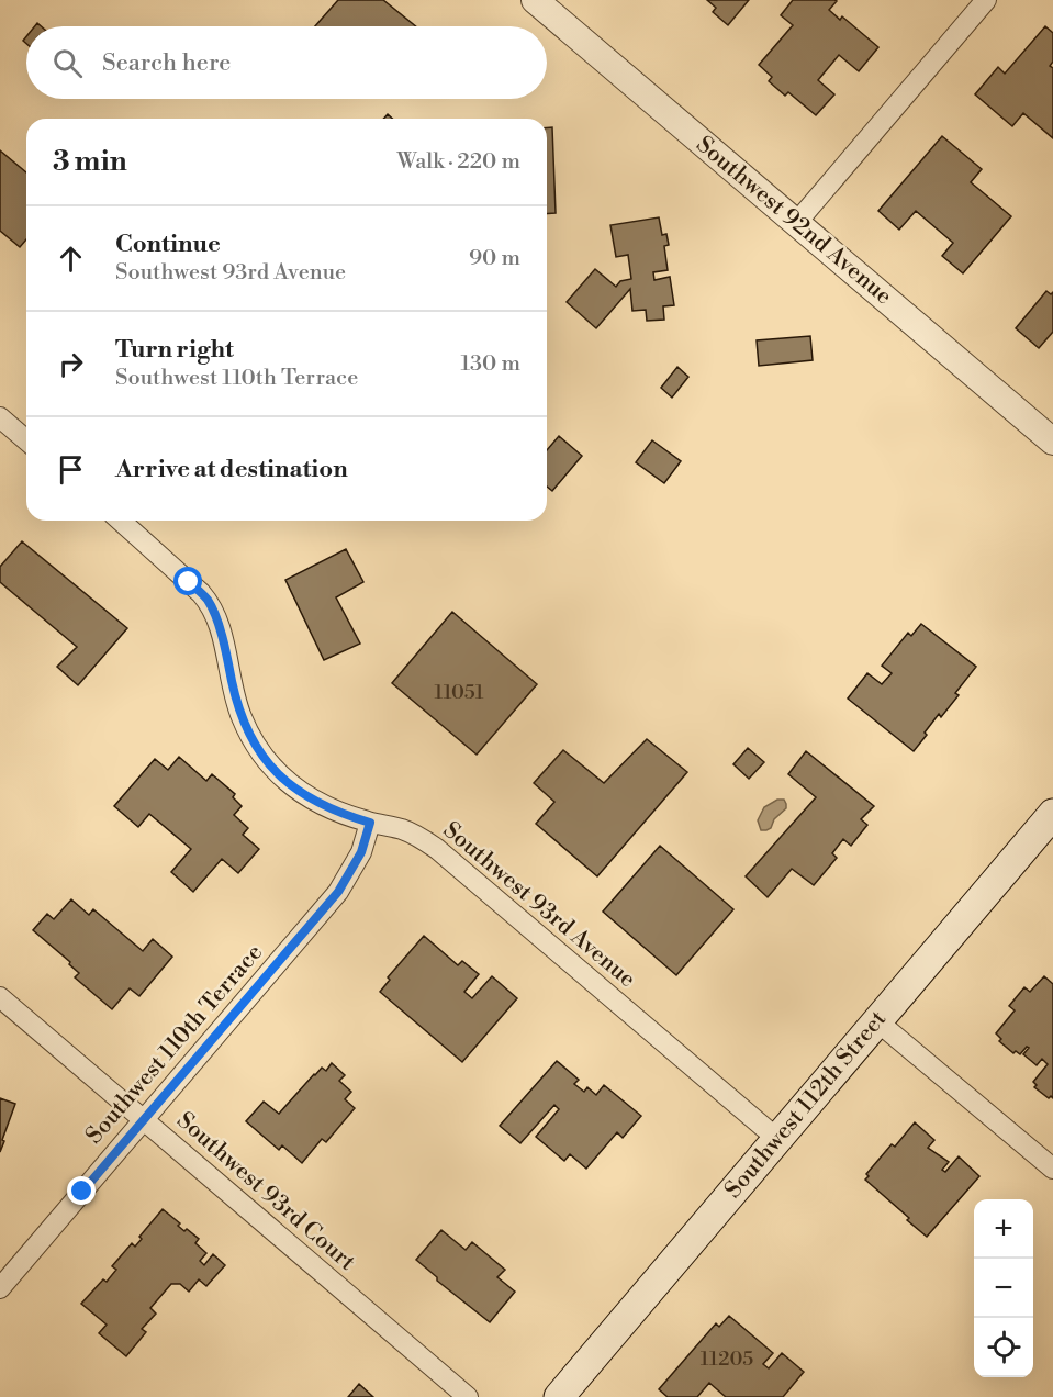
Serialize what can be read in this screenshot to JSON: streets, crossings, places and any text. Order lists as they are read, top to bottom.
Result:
{
  "streets": {
    "main road": ["Southwest 112th Street"],
    "street": [
      "Southwest 92nd Avenue",
      "Southwest 93rd Avenue",
      "Southwest 110th Terrace",
      "Southwest 93rd Court"
    ]
  },
  "crossings": [
    ["Southwest 93rd Avenue", "Southwest 110th Terrace"],
    ["Southwest 93rd Avenue", "Southwest 112th Street"],
    ["Southwest 110th Terrace", "Southwest 93rd Court"]
  ],
  "house_numbers": ["11051", "11205"],
  "page": {
    "search": "Search here",
    "heading": ["3 min", "Walk · 220 m"],
    "list": [
      ["Continue", "Southwest 93rd Avenue", "90 m"],
      ["Turn right", "Southwest 110th Terrace", "130 m"],
      "Arrive at destination"
    ],
    "map_buttons": ["+", "−"]
  }
}
